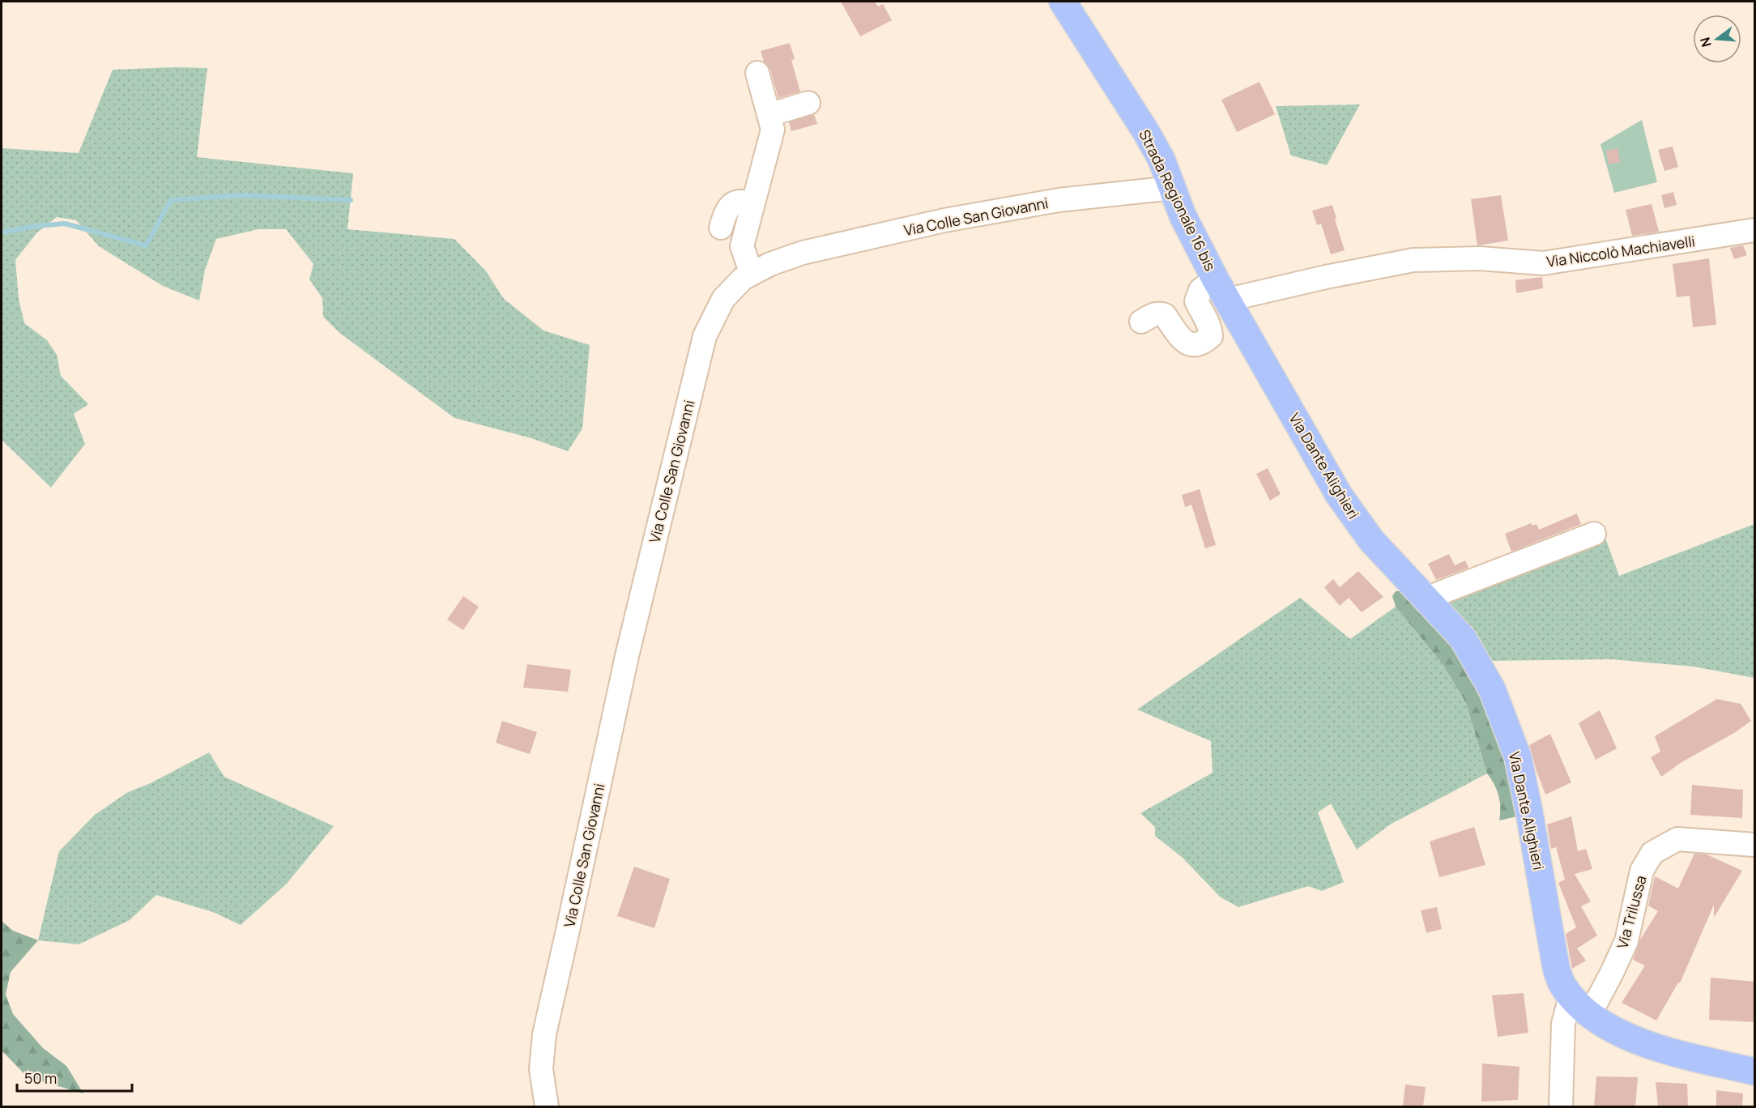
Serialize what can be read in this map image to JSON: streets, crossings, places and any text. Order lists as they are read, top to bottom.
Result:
{
  "streets": {
    "main road": ["Strada Regionale 16 bis", "Via Dante Alighieri"],
    "street": ["Via Colle San Giovanni", "Via Niccolò Machiavelli", "Via Trilussa"]
  },
  "crossings": [
    ["Strada Regionale 16 bis", "Via Colle San Giovanni"],
    ["Strada Regionale 16 bis", "Via Niccolò Machiavelli"],
    ["Strada Regionale 16 bis", "Via Dante Alighieri"],
    ["Via Dante Alighieri", "Via Trilussa"]
  ],
  "scale_bar": "50 m",
  "north": "left"
}
